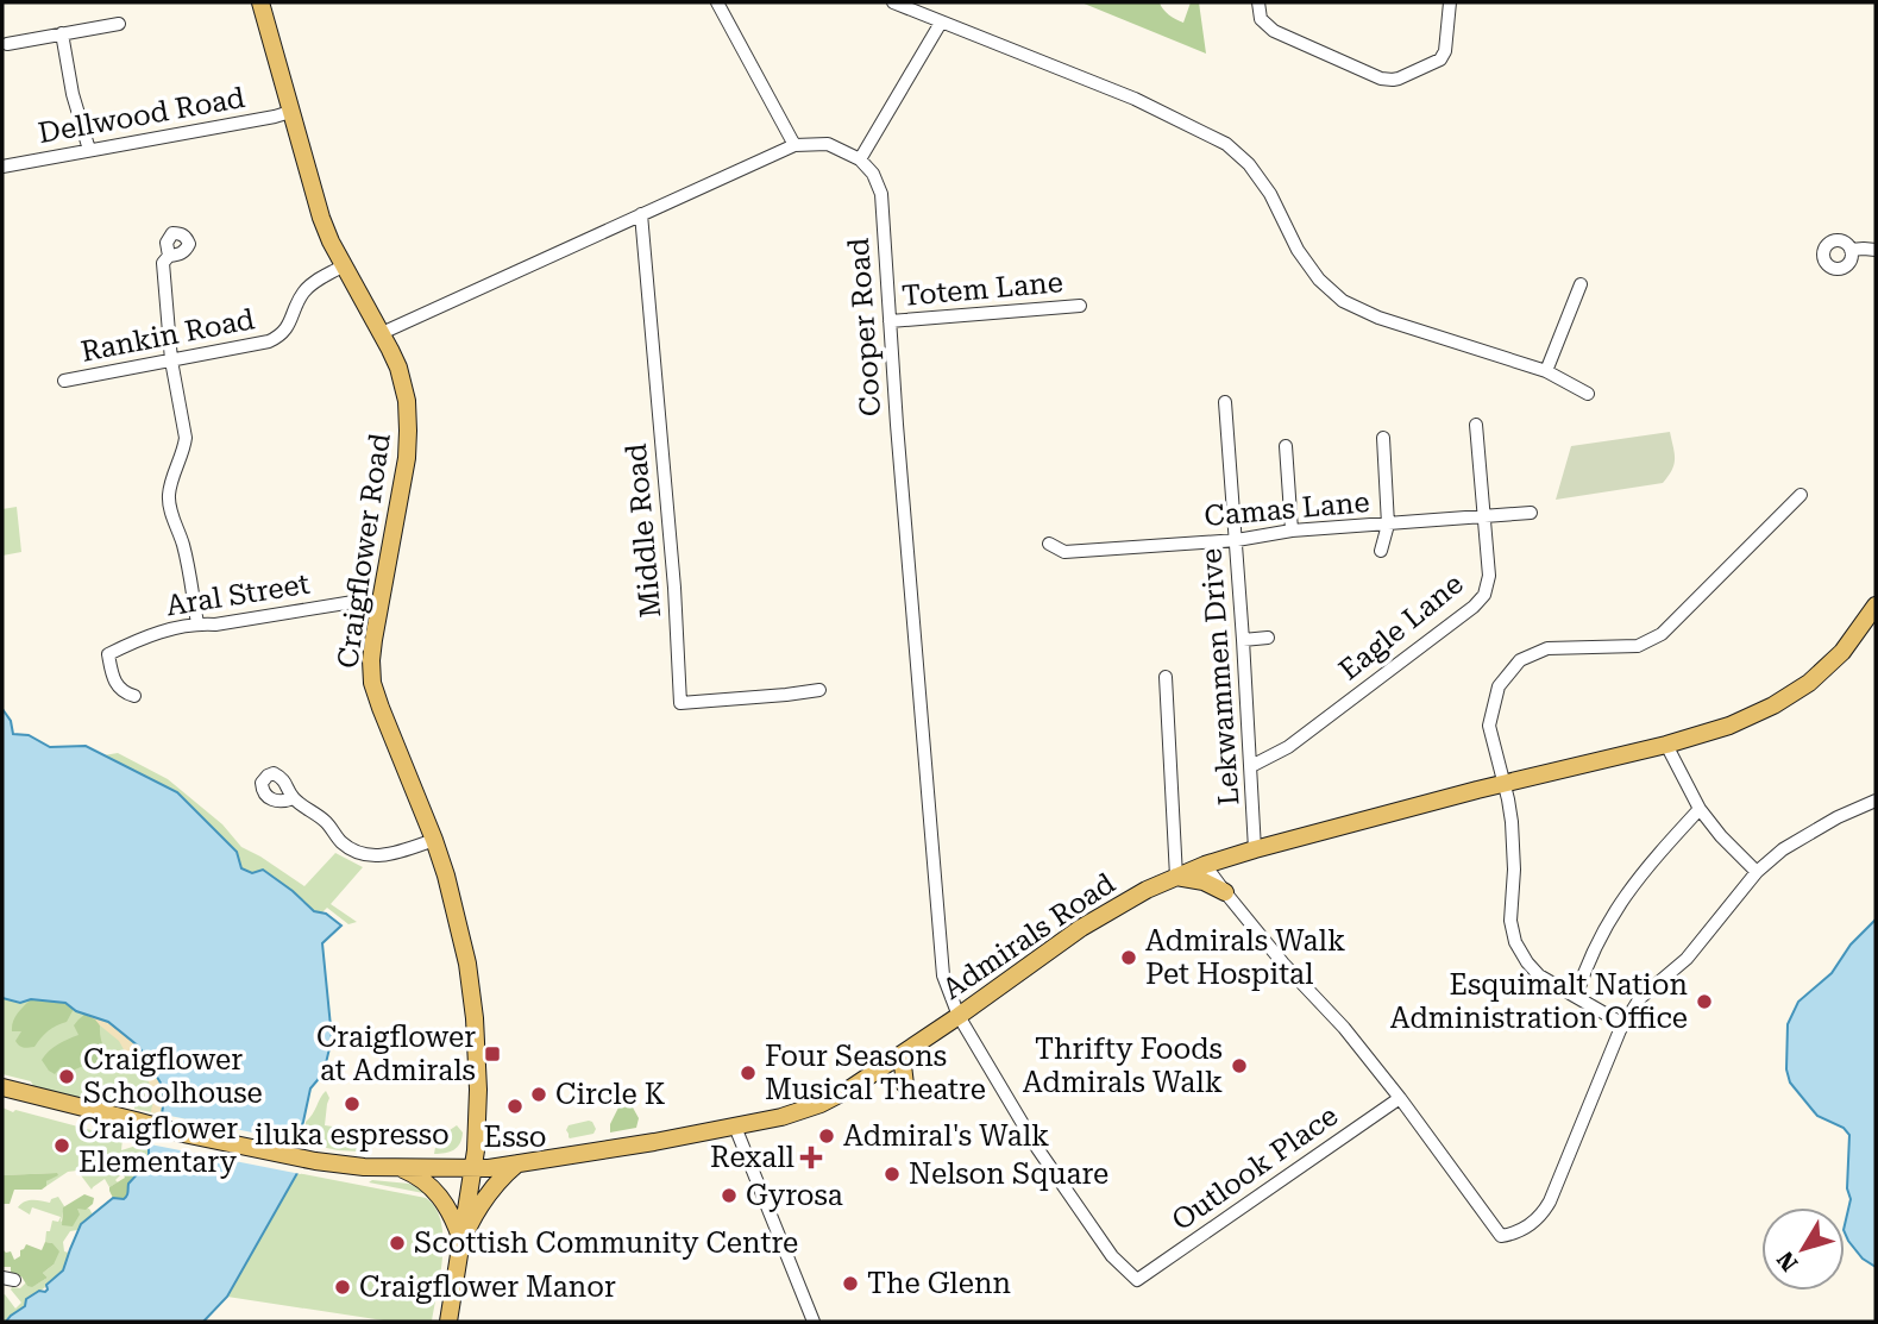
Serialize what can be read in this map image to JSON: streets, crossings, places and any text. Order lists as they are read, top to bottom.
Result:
{
  "streets": {
    "main road": ["Craigflower Road", "Admirals Road"],
    "street": [
      "Dellwood Road",
      "Totem Lane",
      "Cooper Road",
      "Rankin Road",
      "Camas Lane",
      "Middle Road",
      "Aral Street",
      "Eagle Lane",
      "Lekwammen Drive",
      "Outlook Place"
    ]
  },
  "crossings": [
    ["Dellwood Road", "Craigflower Road"],
    ["Totem Lane", "Cooper Road"],
    ["Cooper Road", "Admirals Road"],
    ["Cooper Road", "Outlook Place"],
    ["Rankin Road", "Craigflower Road"],
    ["Camas Lane", "Eagle Lane"],
    ["Camas Lane", "Lekwammen Drive"],
    ["Craigflower Road", "Aral Street"],
    ["Craigflower Road", "Admirals Road"],
    ["Eagle Lane", "Lekwammen Drive"],
    ["Lekwammen Drive", "Admirals Road"]
  ],
  "places": {
    "other": [
      "Admirals Walk Pet Hospital",
      "Esquimalt Nation Administration Office",
      "Thrifty Foods Admirals Walk",
      "Four Seasons Musical Theatre",
      "Craigflower Schoolhouse",
      "Circle K",
      "iluka espresso",
      "Esso",
      "Admiral's Walk",
      "Craigflower Elementary",
      "Nelson Square",
      "Gyrosa",
      "Scottish Community Centre",
      "The Glenn",
      "Craigflower Manor"
    ],
    "transit": ["Craigflower at Admirals"],
    "health": ["Rexall"]
  },
  "north": "bottom left"
}
